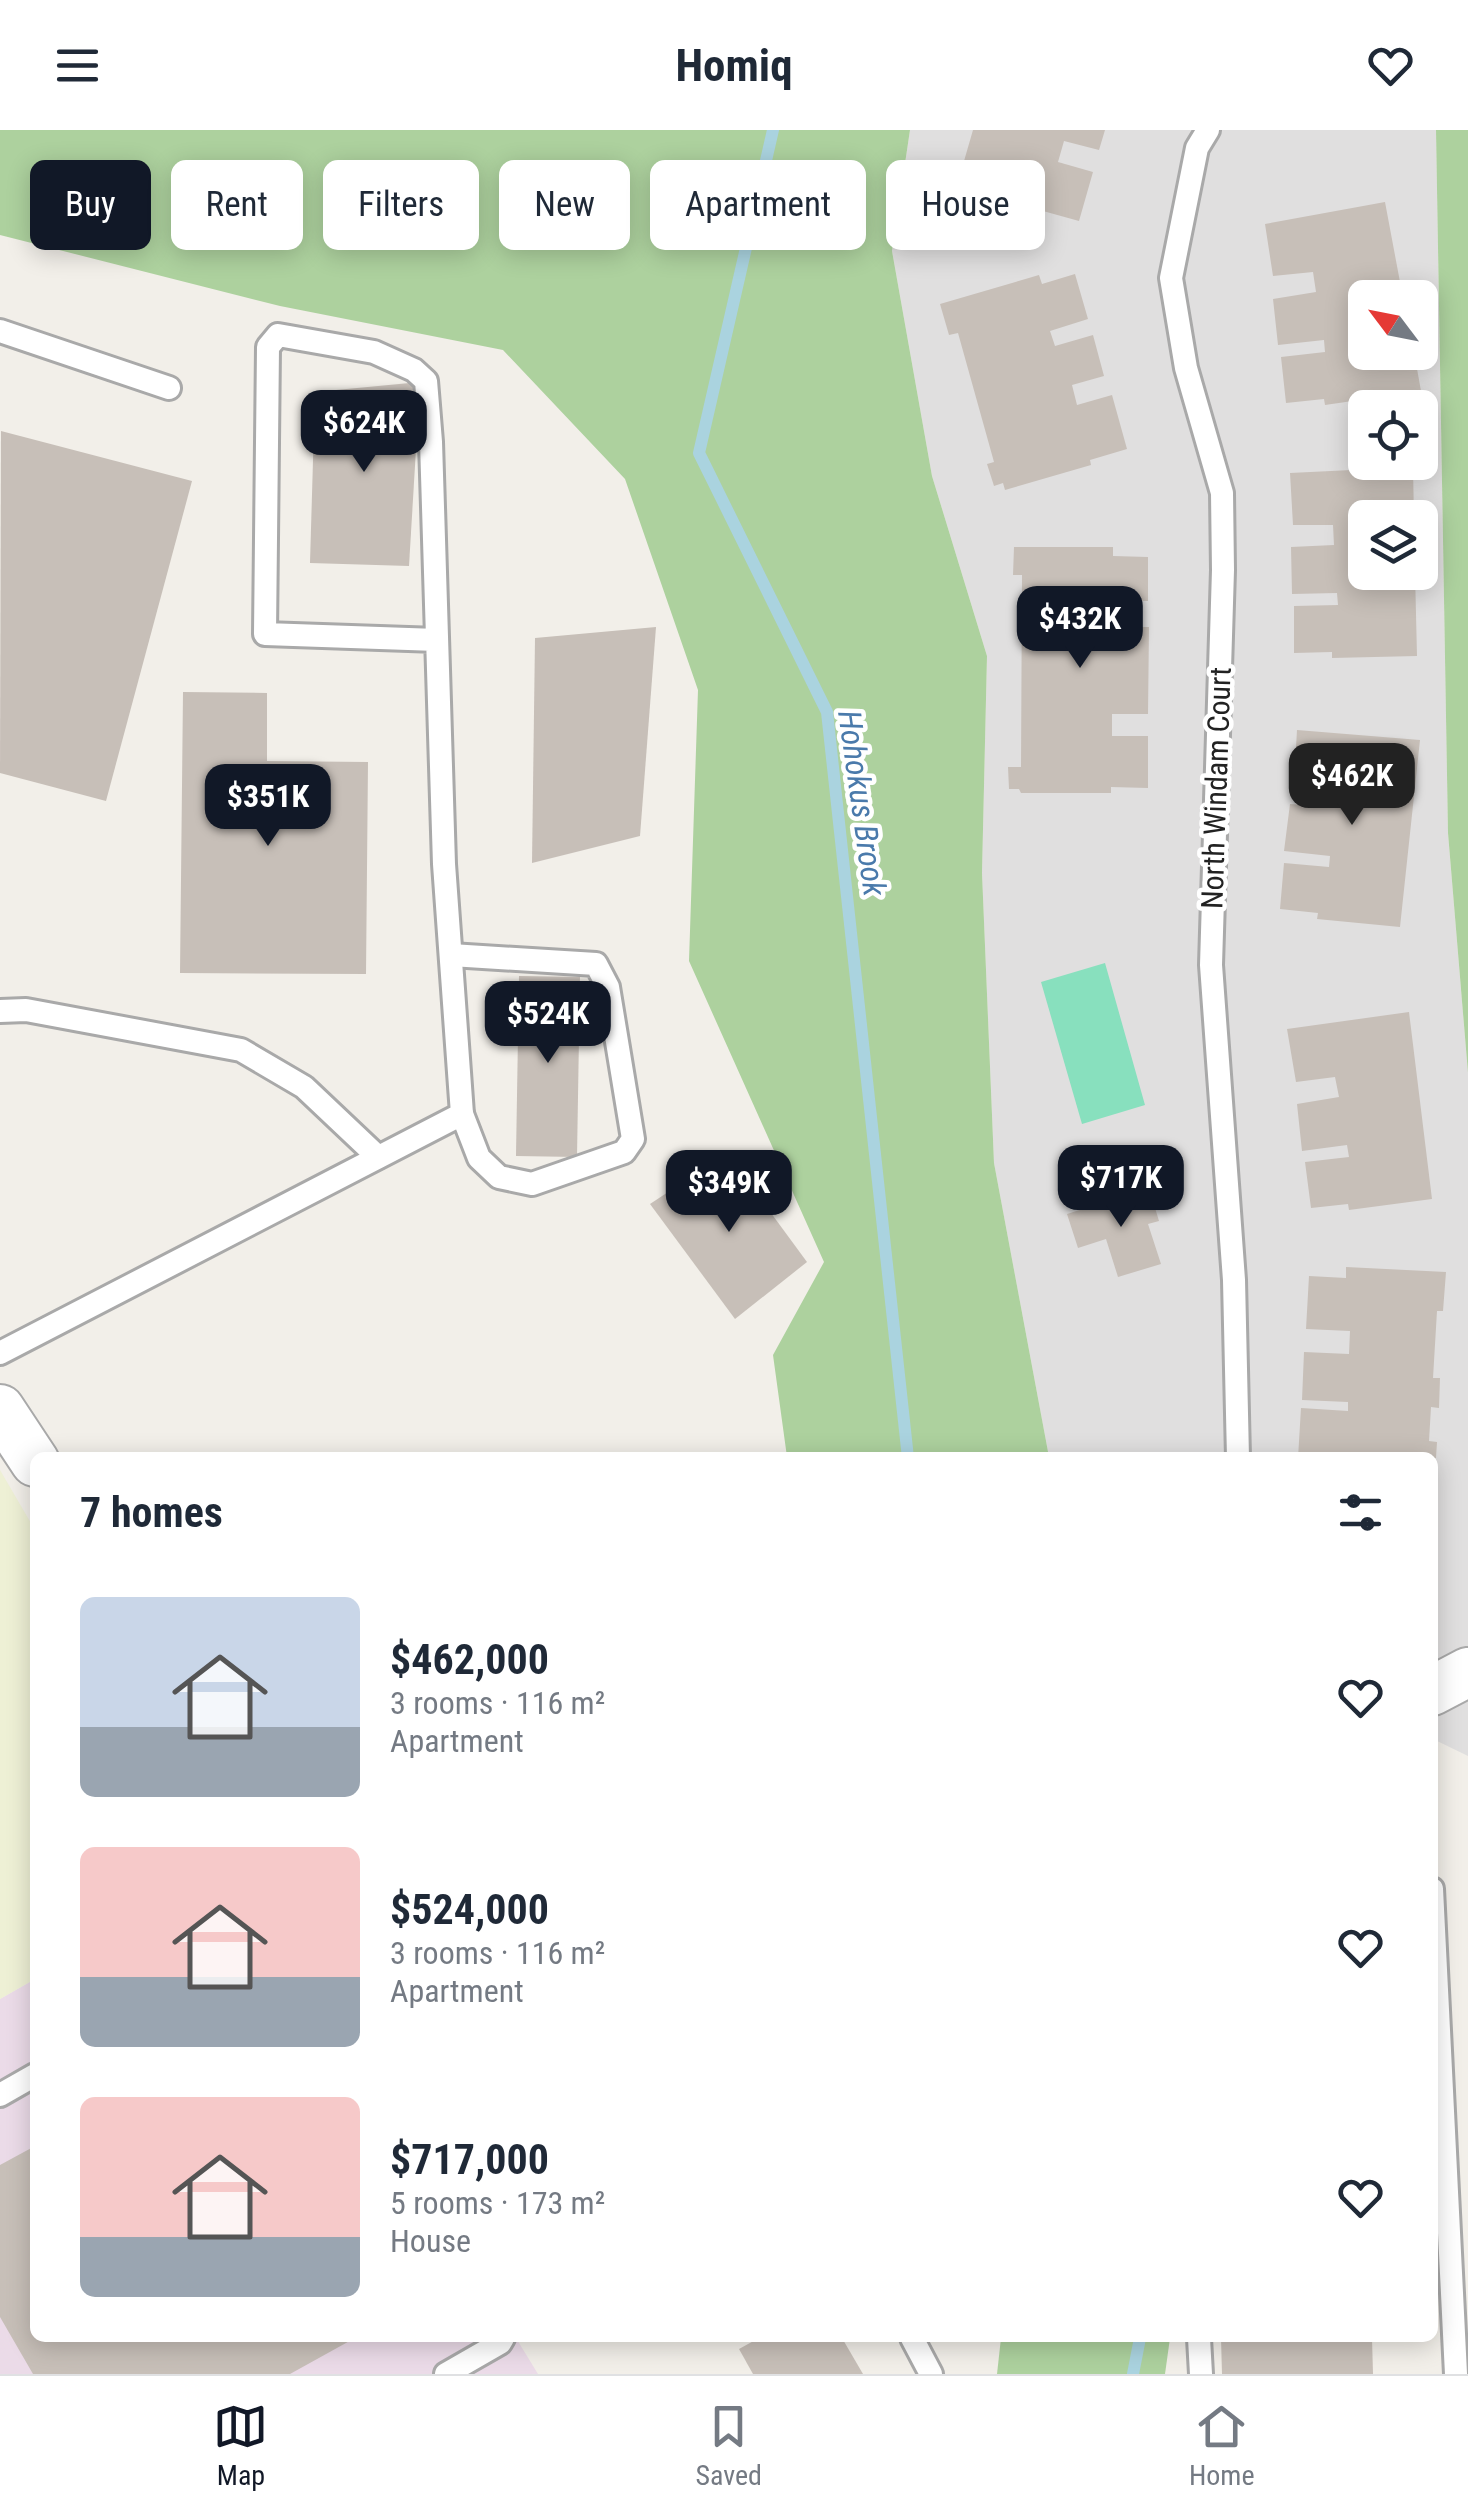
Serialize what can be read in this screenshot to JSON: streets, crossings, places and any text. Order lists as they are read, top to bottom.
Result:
{
  "streets": {
    "lane": ["North Windam Court"]
  },
  "water": ["Hohokus Brook"],
  "north": "top left",
  "page": {
    "header": "Homiq",
    "chip": [
      "Buy",
      "Rent",
      "Filters",
      "New",
      "Apartment",
      "House"
    ],
    "price": [
      "$624K",
      "$432K",
      "$462K",
      "$351K",
      "$524K",
      "$717K",
      "$349K"
    ],
    "heading": "7 homes",
    "list": [
      {
        "name": "$462,000",
        "note": "3 rooms · 116 m² · Apartment"
      },
      {
        "name": "$524,000",
        "note": "3 rooms · 116 m² · Apartment"
      },
      {
        "name": "$717,000",
        "note": "5 rooms · 173 m² · House"
      }
    ],
    "tabs": ["Map", "Saved", "Home"]
  }
}
